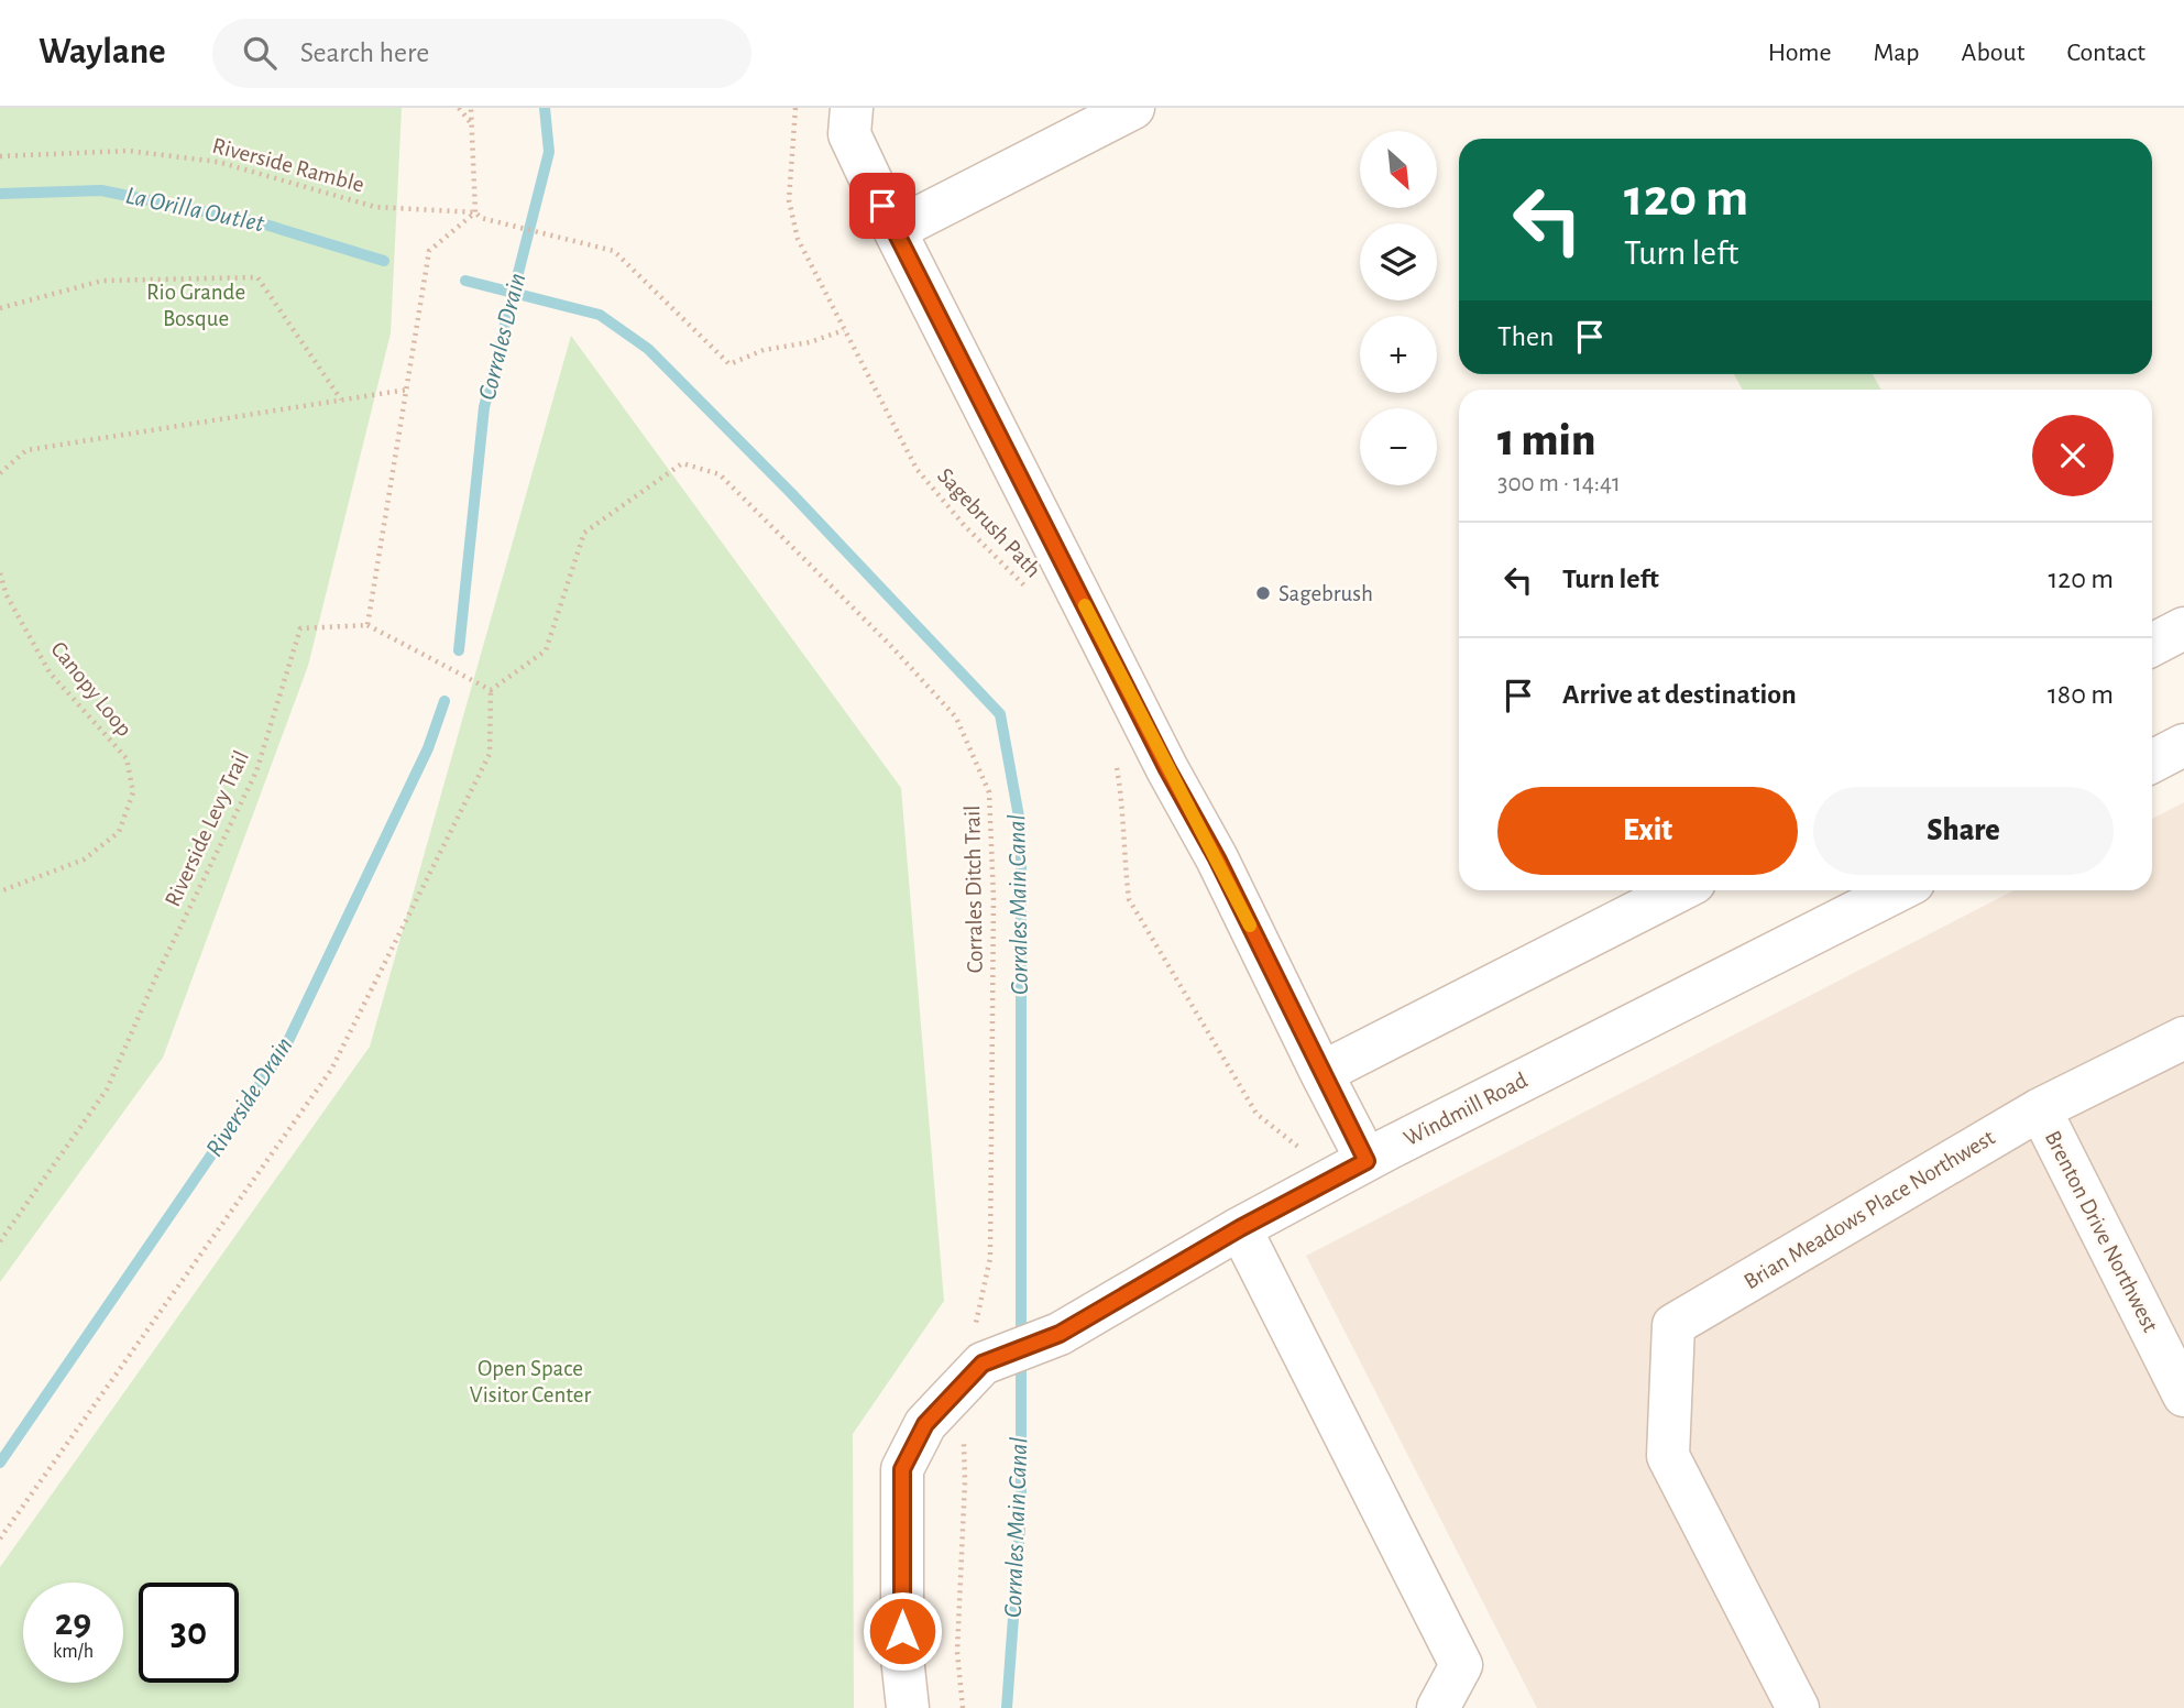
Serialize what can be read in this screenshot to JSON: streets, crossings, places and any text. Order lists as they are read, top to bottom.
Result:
{
  "streets": {
    "street": ["Windmill Road", "Brian Meadows Place Northwest", "Brenton Drive Northwest"],
    "path": [
      "Riverside Ramble",
      "Sagebrush Path",
      "Canopy Loop",
      "Riverside Levy Trail",
      "Corrales Ditch Trail"
    ]
  },
  "crossings": [
    ["Corrales Ditch Trail", "Windmill Road"],
    ["Brian Meadows Place Northwest", "Brenton Drive Northwest"]
  ],
  "water": [
    "La Orilla Outlet",
    "Corrales Drain",
    "Corrales Main Canal",
    "Riverside Drain"
  ],
  "parks": ["Rio Grande Bosque", "Open Space Visitor Center"],
  "places": ["Sagebrush"],
  "north": "bottom right",
  "page": {
    "header": "Waylane",
    "search": "Search here",
    "nav": [
      "Home",
      "Map",
      "About",
      "Contact"
    ],
    "map_buttons": ["+", "−"],
    "turn": ["120 m", "Turn left"],
    "then": "Then",
    "heading": ["1 min", "300 m · 14:41"],
    "list": [
      {
        "name": "Turn left",
        "value": "120 m"
      },
      {
        "name": "Arrive at destination",
        "value": "180 m"
      }
    ],
    "buttons": ["Exit", "Share"],
    "speed": "29 km/h",
    "limit": "30"
  }
}
